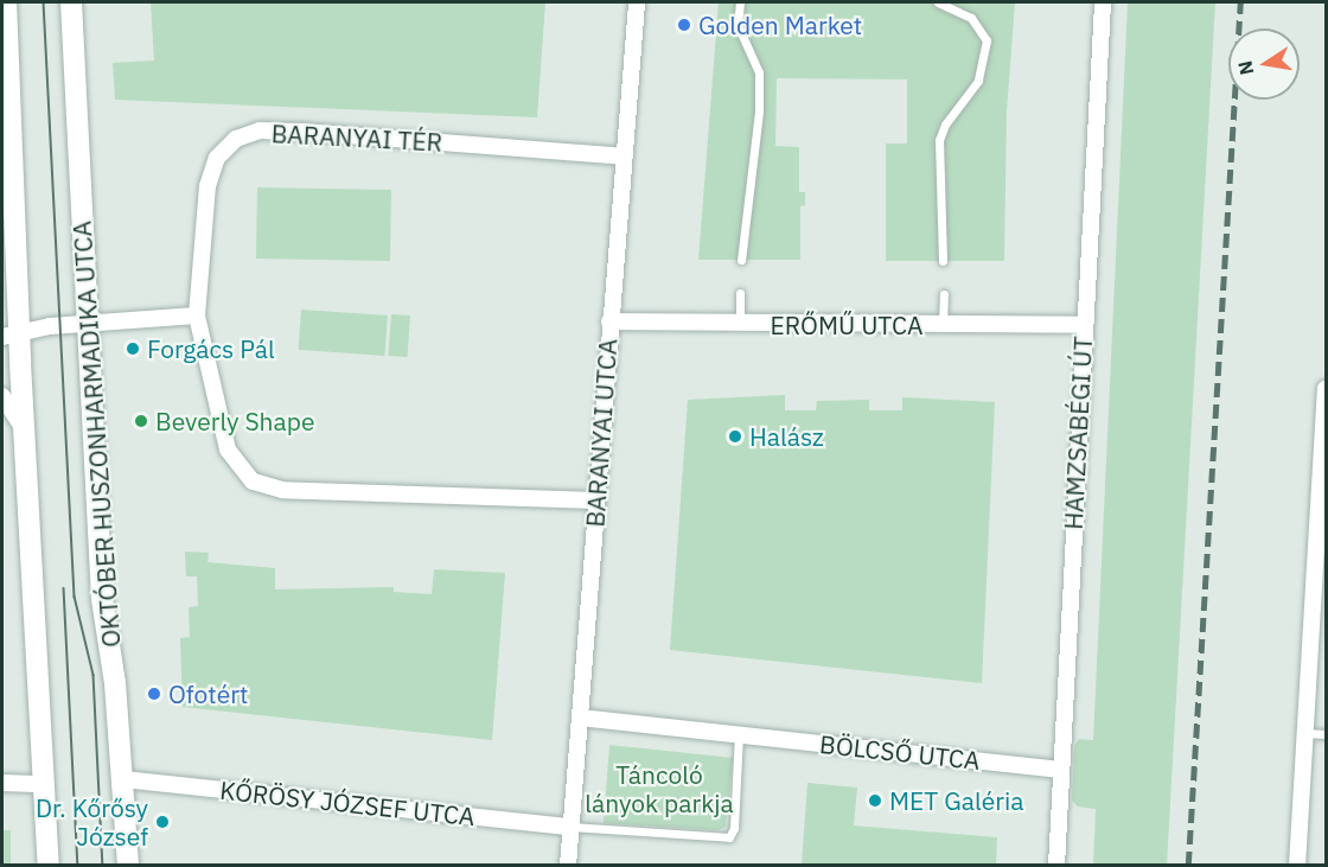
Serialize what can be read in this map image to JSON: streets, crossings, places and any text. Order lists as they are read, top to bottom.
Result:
{
  "streets": {
    "main road": ["OKTÓBER HUSZONHARMADIKA UTCA"],
    "street": [
      "BARANYAI TÉR",
      "ERŐMŰ UTCA",
      "BARANYAI UTCA",
      "HAMZSABÉGI ÚT",
      "BÖLCSŐ UTCA",
      "KŐRÖSY JÓZSEF UTCA"
    ]
  },
  "crossings": [
    ["BARANYAI TÉR", "BARANYAI UTCA"],
    ["ERŐMŰ UTCA", "BARANYAI UTCA"],
    ["ERŐMŰ UTCA", "HAMZSABÉGI ÚT"],
    ["BARANYAI UTCA", "BÖLCSŐ UTCA"],
    ["BARANYAI UTCA", "KŐRÖSY JÓZSEF UTCA"],
    ["HAMZSABÉGI ÚT", "BÖLCSŐ UTCA"],
    ["OKTÓBER HUSZONHARMADIKA UTCA", "KŐRÖSY JÓZSEF UTCA"]
  ],
  "parks": ["Táncoló lányok parkja"],
  "places": [
    "Golden Market",
    "Forgács Pál",
    "Beverly Shape",
    "Halász",
    "Ofotért",
    "MET Galéria",
    "Dr. Kőrősy József"
  ],
  "north": "left"
}
